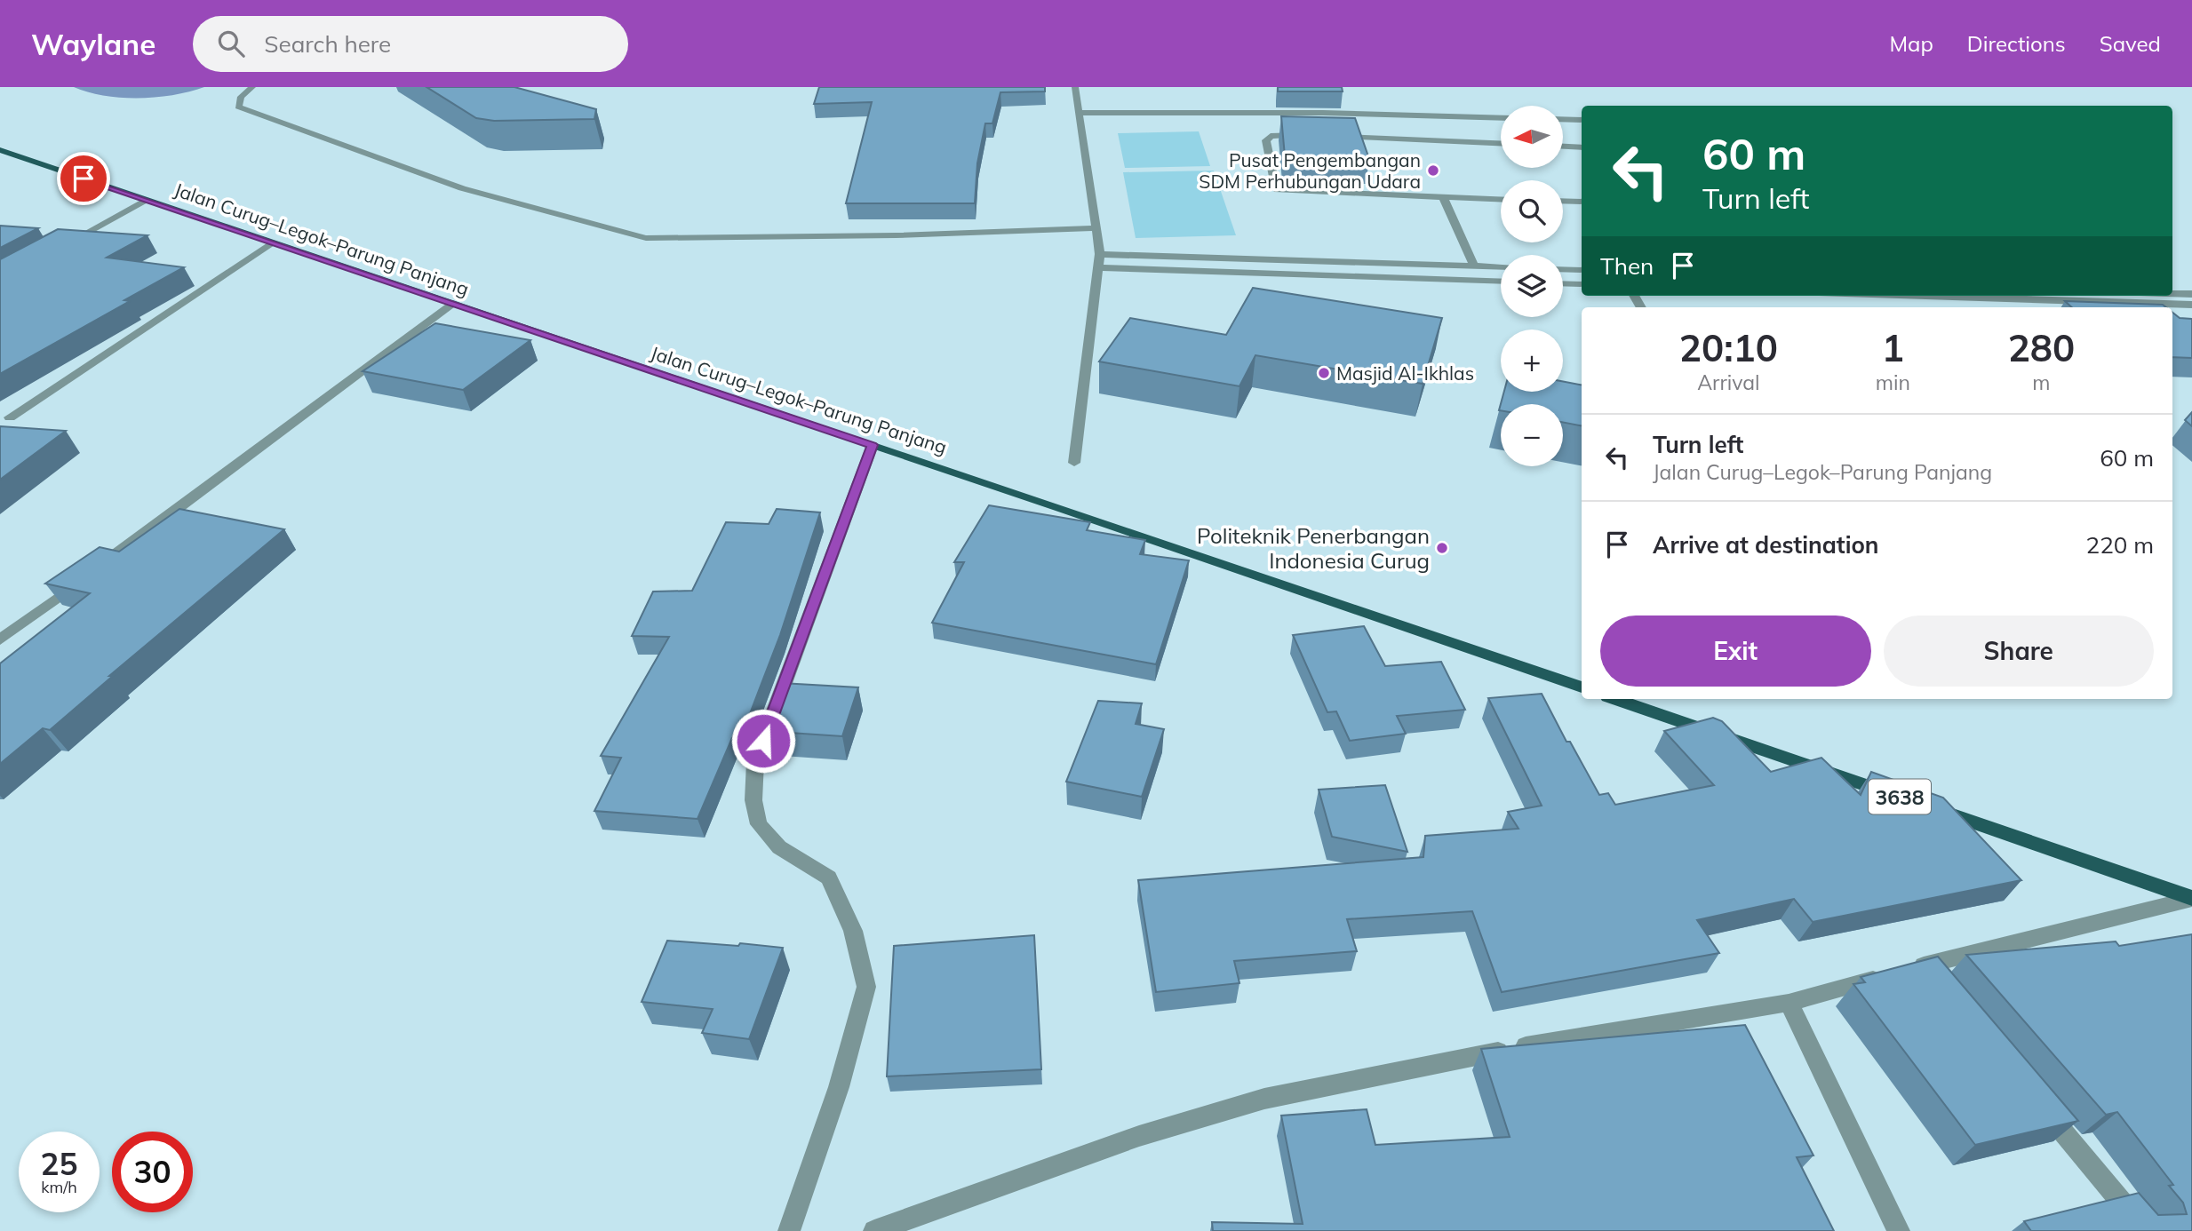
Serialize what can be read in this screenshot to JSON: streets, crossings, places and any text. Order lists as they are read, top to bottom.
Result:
{
  "streets": {
    "main road": ["Jalan Curug–Legok–Parung Panjang", "3638"]
  },
  "places": ["Pusat Pengembangan SDM Perhubungan Udara", "Masjid Al-Ikhlas", "Politeknik Penerbangan Indonesia Curug"],
  "north": "left",
  "page": {
    "header": "Waylane",
    "search": "Search here",
    "nav": ["Map", "Directions", "Saved"],
    "map_buttons": ["+", "−"],
    "turn": ["60 m", "Turn left"],
    "then": "Then",
    "eta": [
      "20:10",
      "Arrival",
      "1",
      "min",
      "280",
      "m"
    ],
    "list": [
      {
        "name": "Turn left",
        "note": "Jalan Curug–Legok–Parung Panjang",
        "value": "60 m"
      },
      {
        "name": "Arrive at destination",
        "value": "220 m"
      }
    ],
    "buttons": ["Exit", "Share"],
    "speed": "25 km/h",
    "limit": "30"
  }
}
